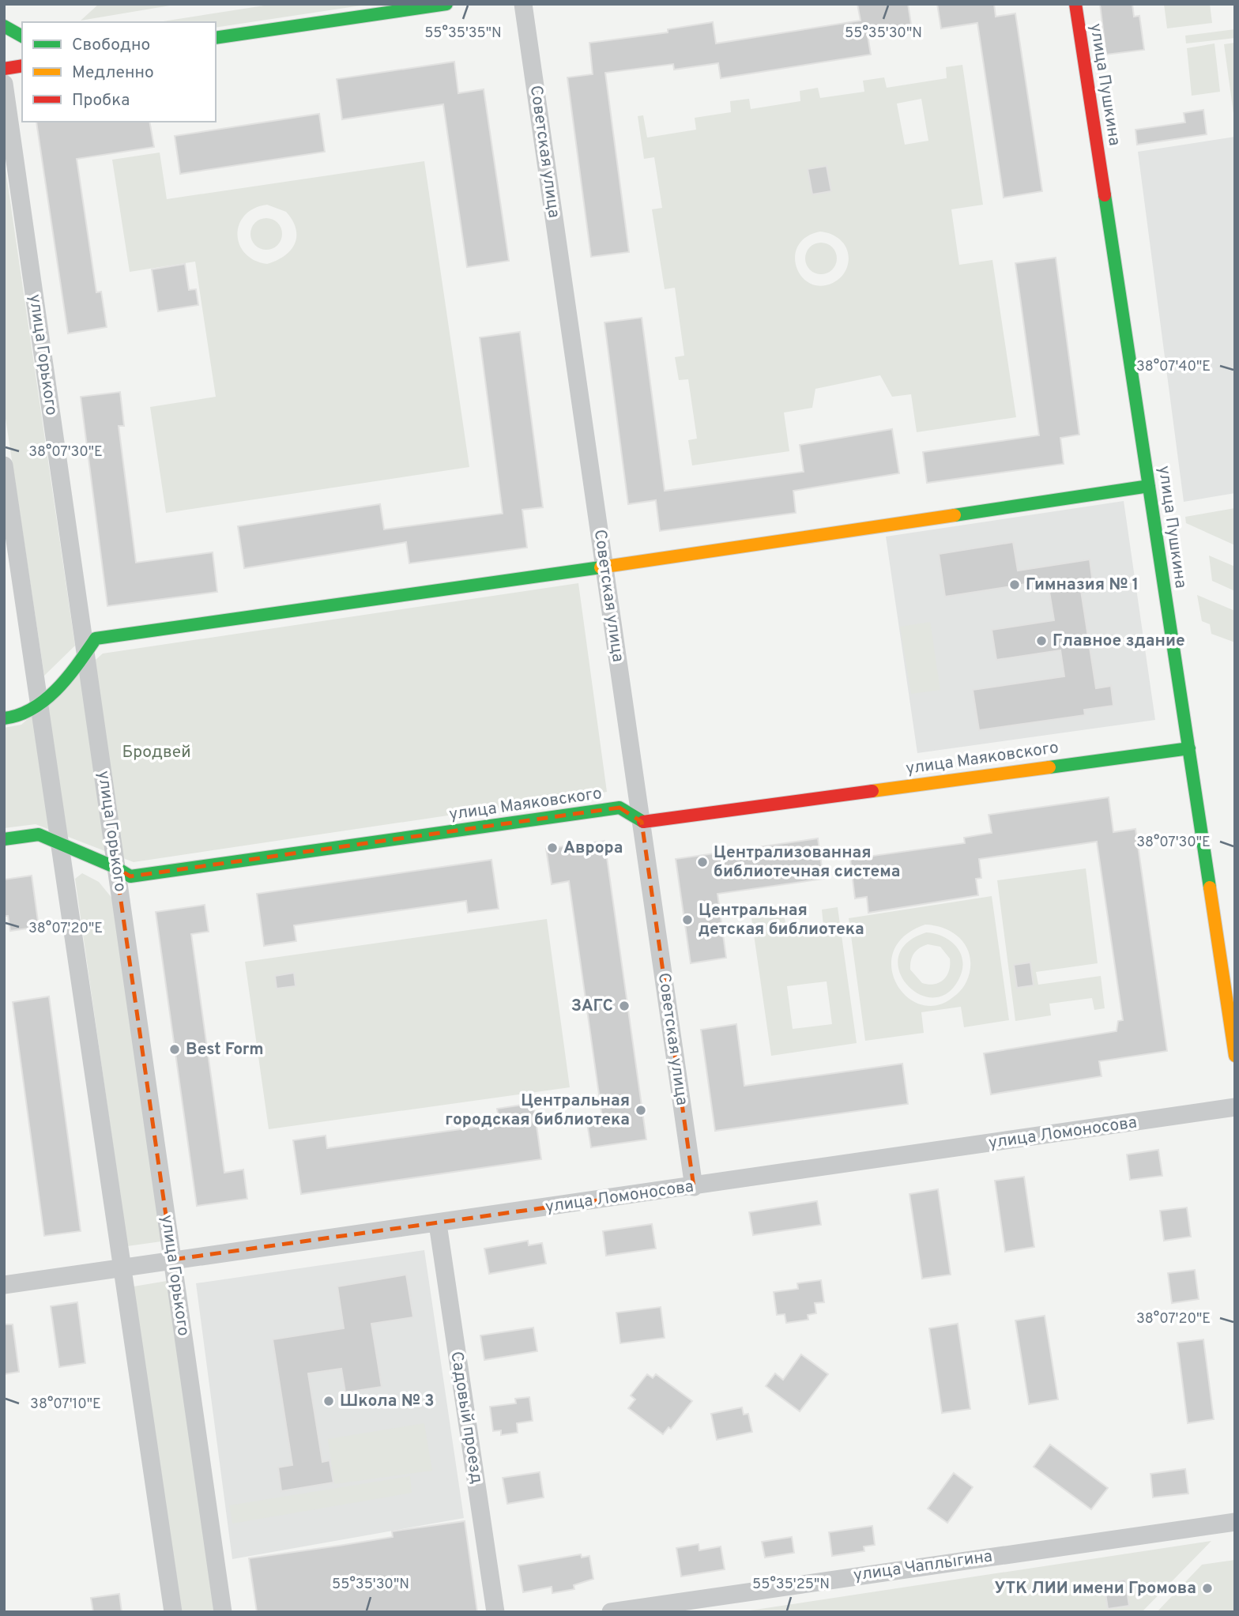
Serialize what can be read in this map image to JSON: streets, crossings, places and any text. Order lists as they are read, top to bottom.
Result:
{
  "streets": {
    "street": [
      "улица Пушкина",
      "Советская улица",
      "улица Горького",
      "улица Маяковского",
      "улица Ломоносова",
      "Садовый проезд",
      "улица Чаплыгина"
    ]
  },
  "crossings": [
    ["улица Пушкина", "улица Маяковского"],
    ["Советская улица", "улица Маяковского"],
    ["Советская улица", "улица Ломоносова"],
    ["улица Горького", "улица Маяковского"],
    ["улица Горького", "улица Ломоносова"],
    ["улица Ломоносова", "Садовый проезд"]
  ],
  "parks": ["Бродвей"],
  "places": [
    "Гимназия № 1",
    "Главное здание",
    "Аврора",
    "Централизованная библиотечная система",
    "Центральная детская библиотека",
    "ЗАГС",
    "Best Form",
    "Центральная городская библиотека",
    "Школа № 3",
    "УТК ЛИИ имени Громова"
  ],
  "legend": ["Свободно", "Медленно", "Пробка"],
  "coordinates": [
    "55°35'35\"N",
    "55°35'30\"N",
    "38°07'40\"E",
    "38°07'30\"E",
    "38°07'20\"E",
    "38°07'10\"E",
    "55°35'25\"N"
  ]
}
